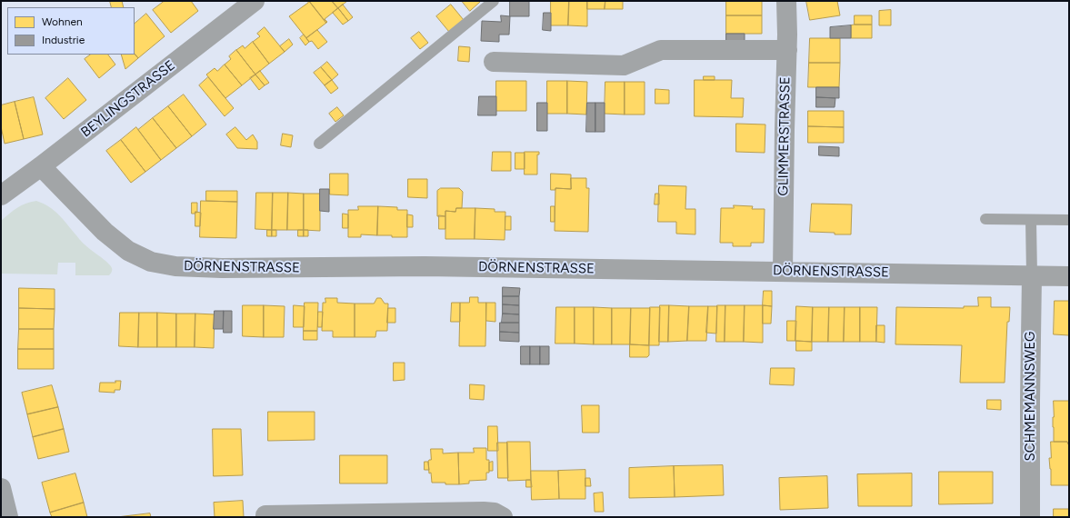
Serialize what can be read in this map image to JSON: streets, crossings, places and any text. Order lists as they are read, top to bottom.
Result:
{
  "streets": {
    "street": [
      "BEYLINGSTRASSE",
      "GLIMMERSTRASSE",
      "DÖRNENSTRASSE",
      "SCHMEMANNSWEG"
    ]
  },
  "crossings": [
    ["BEYLINGSTRASSE", "DÖRNENSTRASSE"],
    ["GLIMMERSTRASSE", "DÖRNENSTRASSE"],
    ["DÖRNENSTRASSE", "SCHMEMANNSWEG"]
  ],
  "legend": ["Wohnen", "Industrie"]
}
